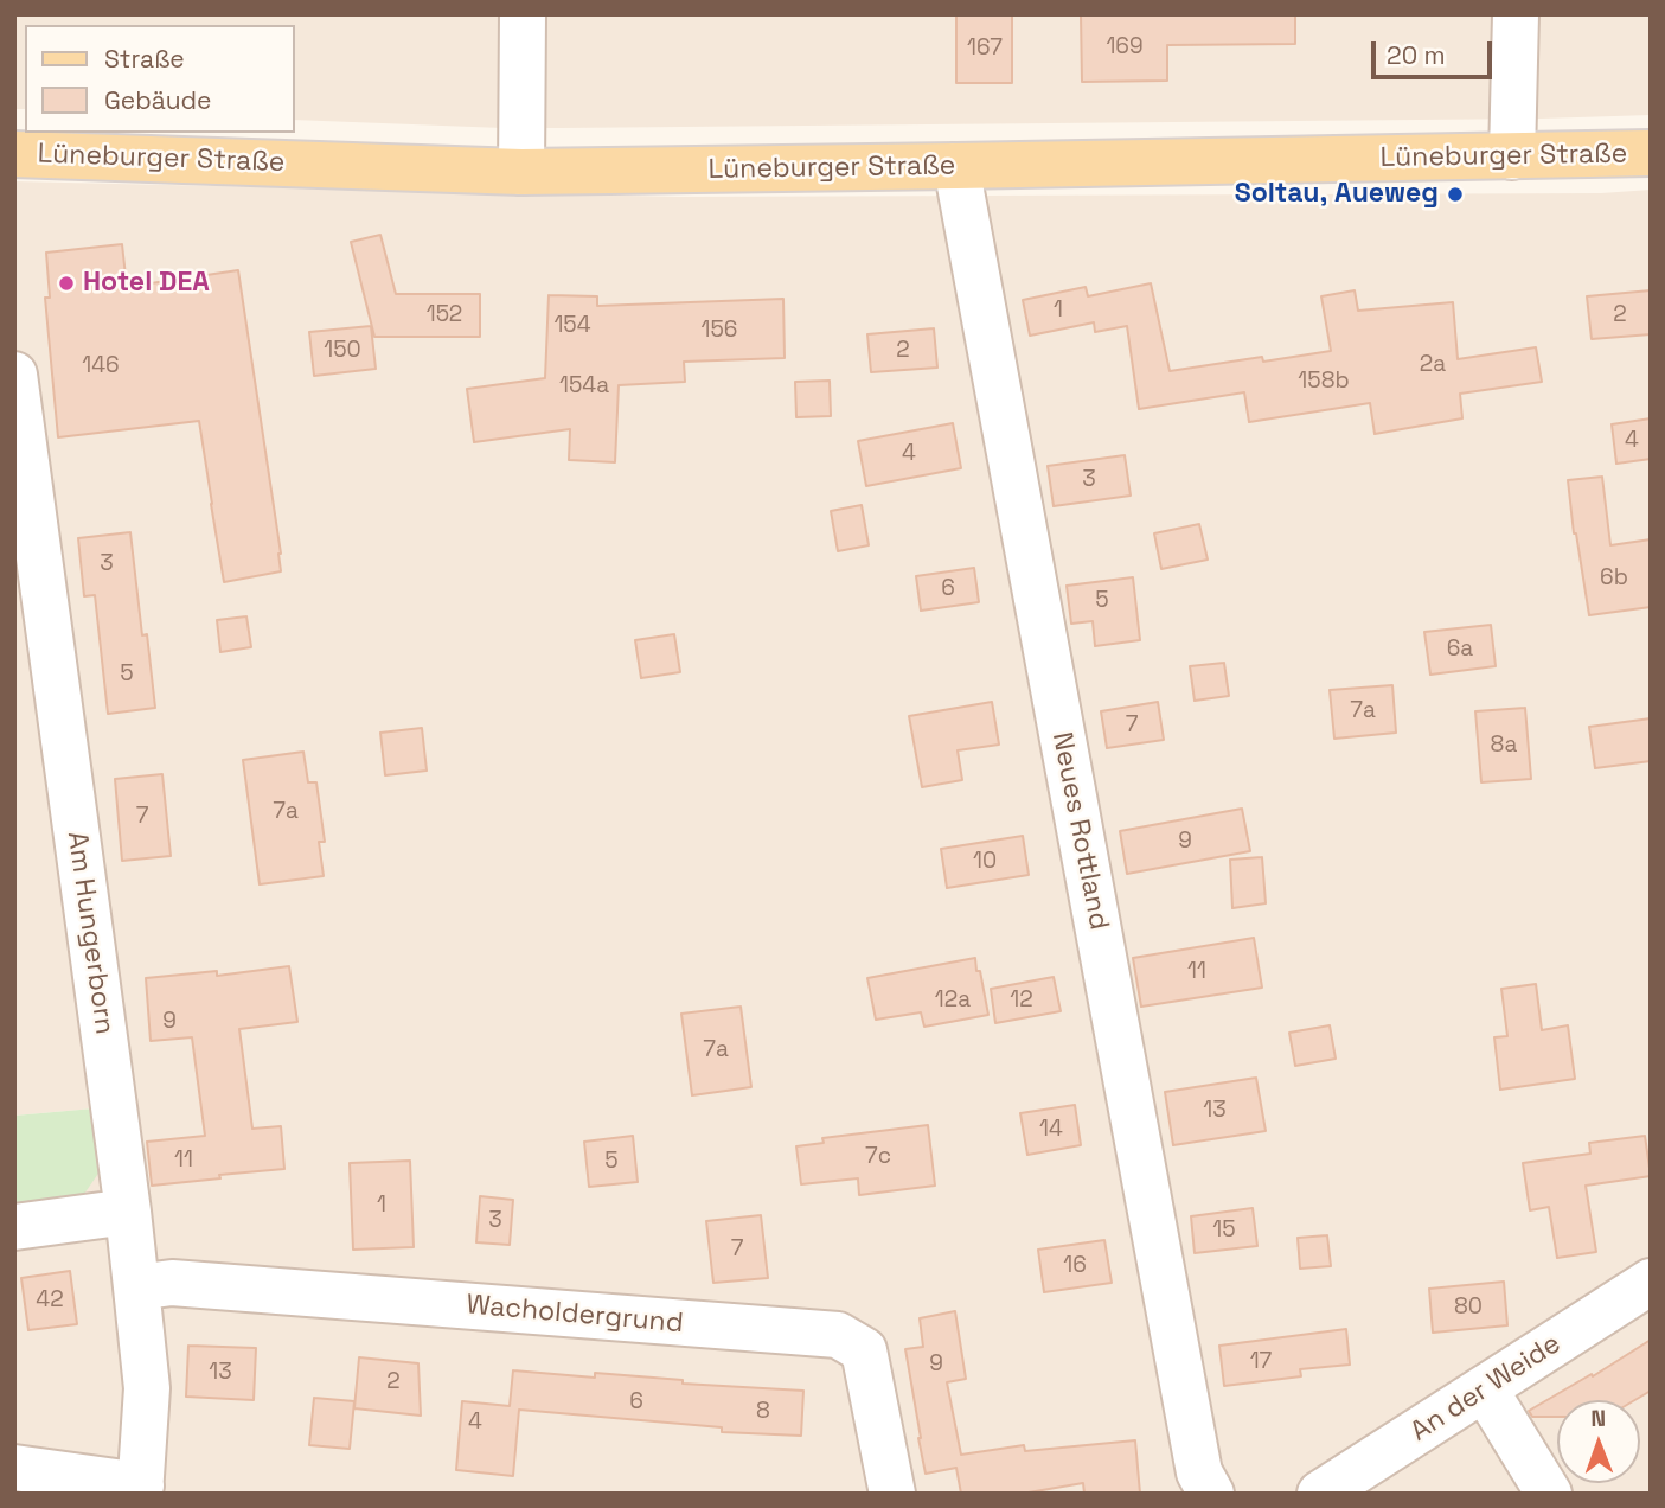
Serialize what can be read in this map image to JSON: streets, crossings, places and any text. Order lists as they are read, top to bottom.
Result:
{
  "streets": {
    "main road": ["Lüneburger Straße"],
    "street": [
      "Neues Rottland",
      "Am Hungerborn",
      "Wacholdergrund",
      "An der Weide"
    ]
  },
  "crossings": [
    ["Lüneburger Straße", "Neues Rottland"],
    ["Am Hungerborn", "Wacholdergrund"]
  ],
  "places": ["Soltau, Aueweg", "Hotel DEA"],
  "house_numbers": [
    "169",
    "167",
    "1",
    "152",
    "2",
    "154",
    "156",
    "150",
    "2",
    "2a",
    "146",
    "158b",
    "154a",
    "4",
    "4",
    "3",
    "3",
    "6b",
    "6",
    "5",
    "6a",
    "5",
    "7a",
    "7",
    "8a",
    "7a",
    "7",
    "9",
    "10",
    "11",
    "12a",
    "12",
    "9",
    "7a",
    "13",
    "14",
    "7c",
    "11",
    "5",
    "1",
    "3",
    "15",
    "7",
    "16",
    "42",
    "80",
    "17",
    "9",
    "13",
    "2",
    "6",
    "8",
    "4"
  ],
  "legend": ["Straße", "Gebäude"],
  "scale_bar": "20 m",
  "north": "top"
}
